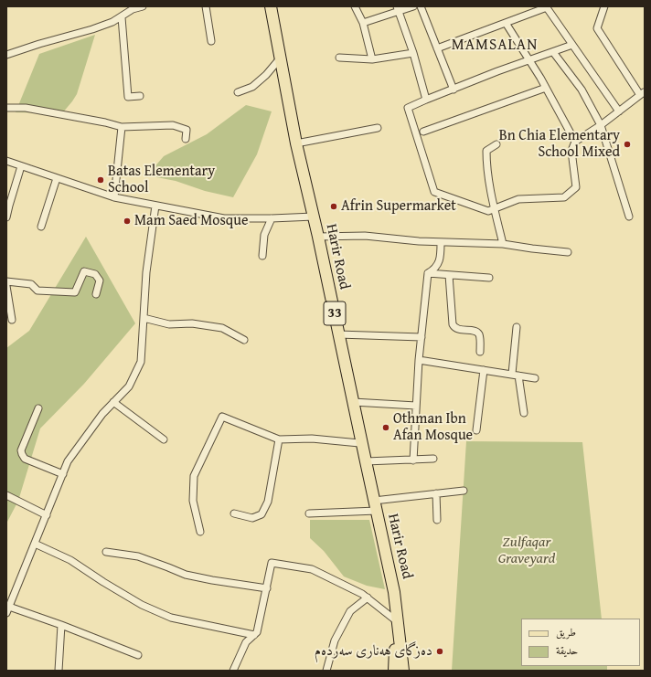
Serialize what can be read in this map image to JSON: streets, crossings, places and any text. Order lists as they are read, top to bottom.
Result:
{
  "streets": {
    "main road": ["Harir Road", "33"]
  },
  "crossings": [
    ["Harir Road", "33"]
  ],
  "districts": ["MAMSALAN"],
  "parks": ["Zulfaqar Graveyard"],
  "places": [
    "Bn Chia Elementary School Mixed",
    "Batas Elementary School",
    "Afrin Supermarket",
    "Mam Saed Mosque",
    "Othman Ibn Afan Mosque",
    "دەزگای هەناری سەردەم"
  ],
  "legend": ["طريق", "حديقة"]
}
